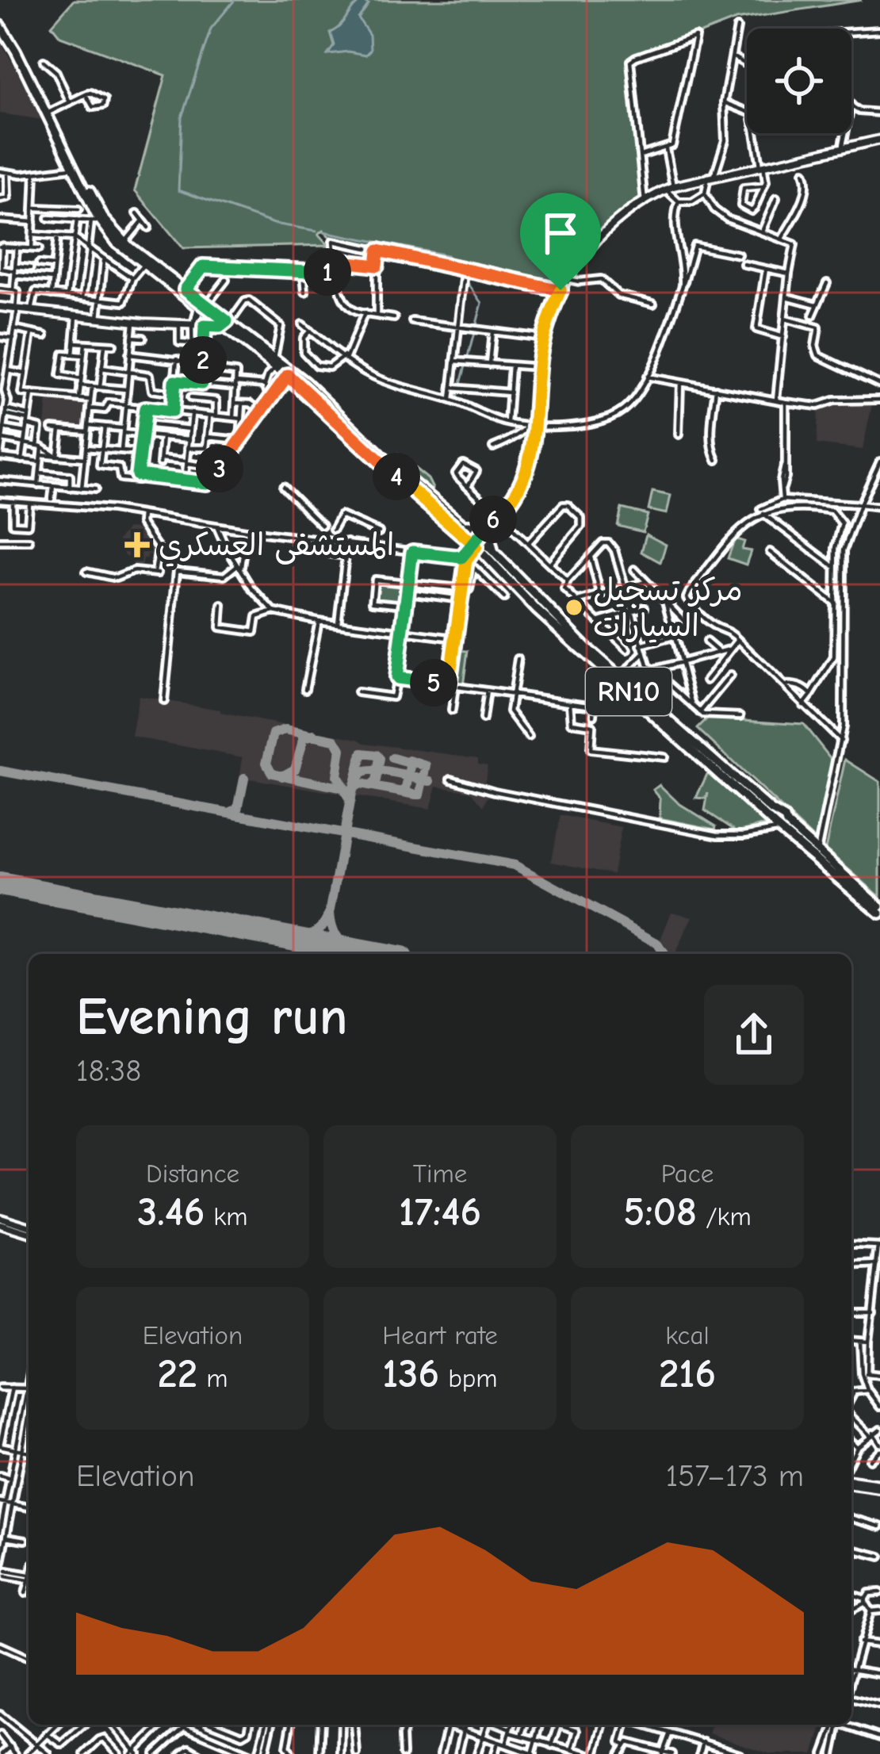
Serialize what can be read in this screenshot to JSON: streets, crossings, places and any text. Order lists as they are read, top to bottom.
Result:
{
  "streets": {
    "main road": ["RN10"]
  },
  "places": {
    "health": ["المستشفى العسكري"],
    "other": ["مركز تسجيل السيارات"]
  },
  "page": {
    "pins": [
      "1",
      "2",
      "3",
      "4",
      "6",
      "5"
    ],
    "heading": ["Evening run", "18:38"],
    "stats": [
      ["Distance", "3.46 km"],
      ["Time", "17:46"],
      ["Pace", "5:08 /km"],
      ["Elevation", "22 m"],
      ["Heart rate", "136 bpm"],
      ["kcal", "216"]
    ],
    "chart": ["Elevation", "157–173 m"]
  }
}
